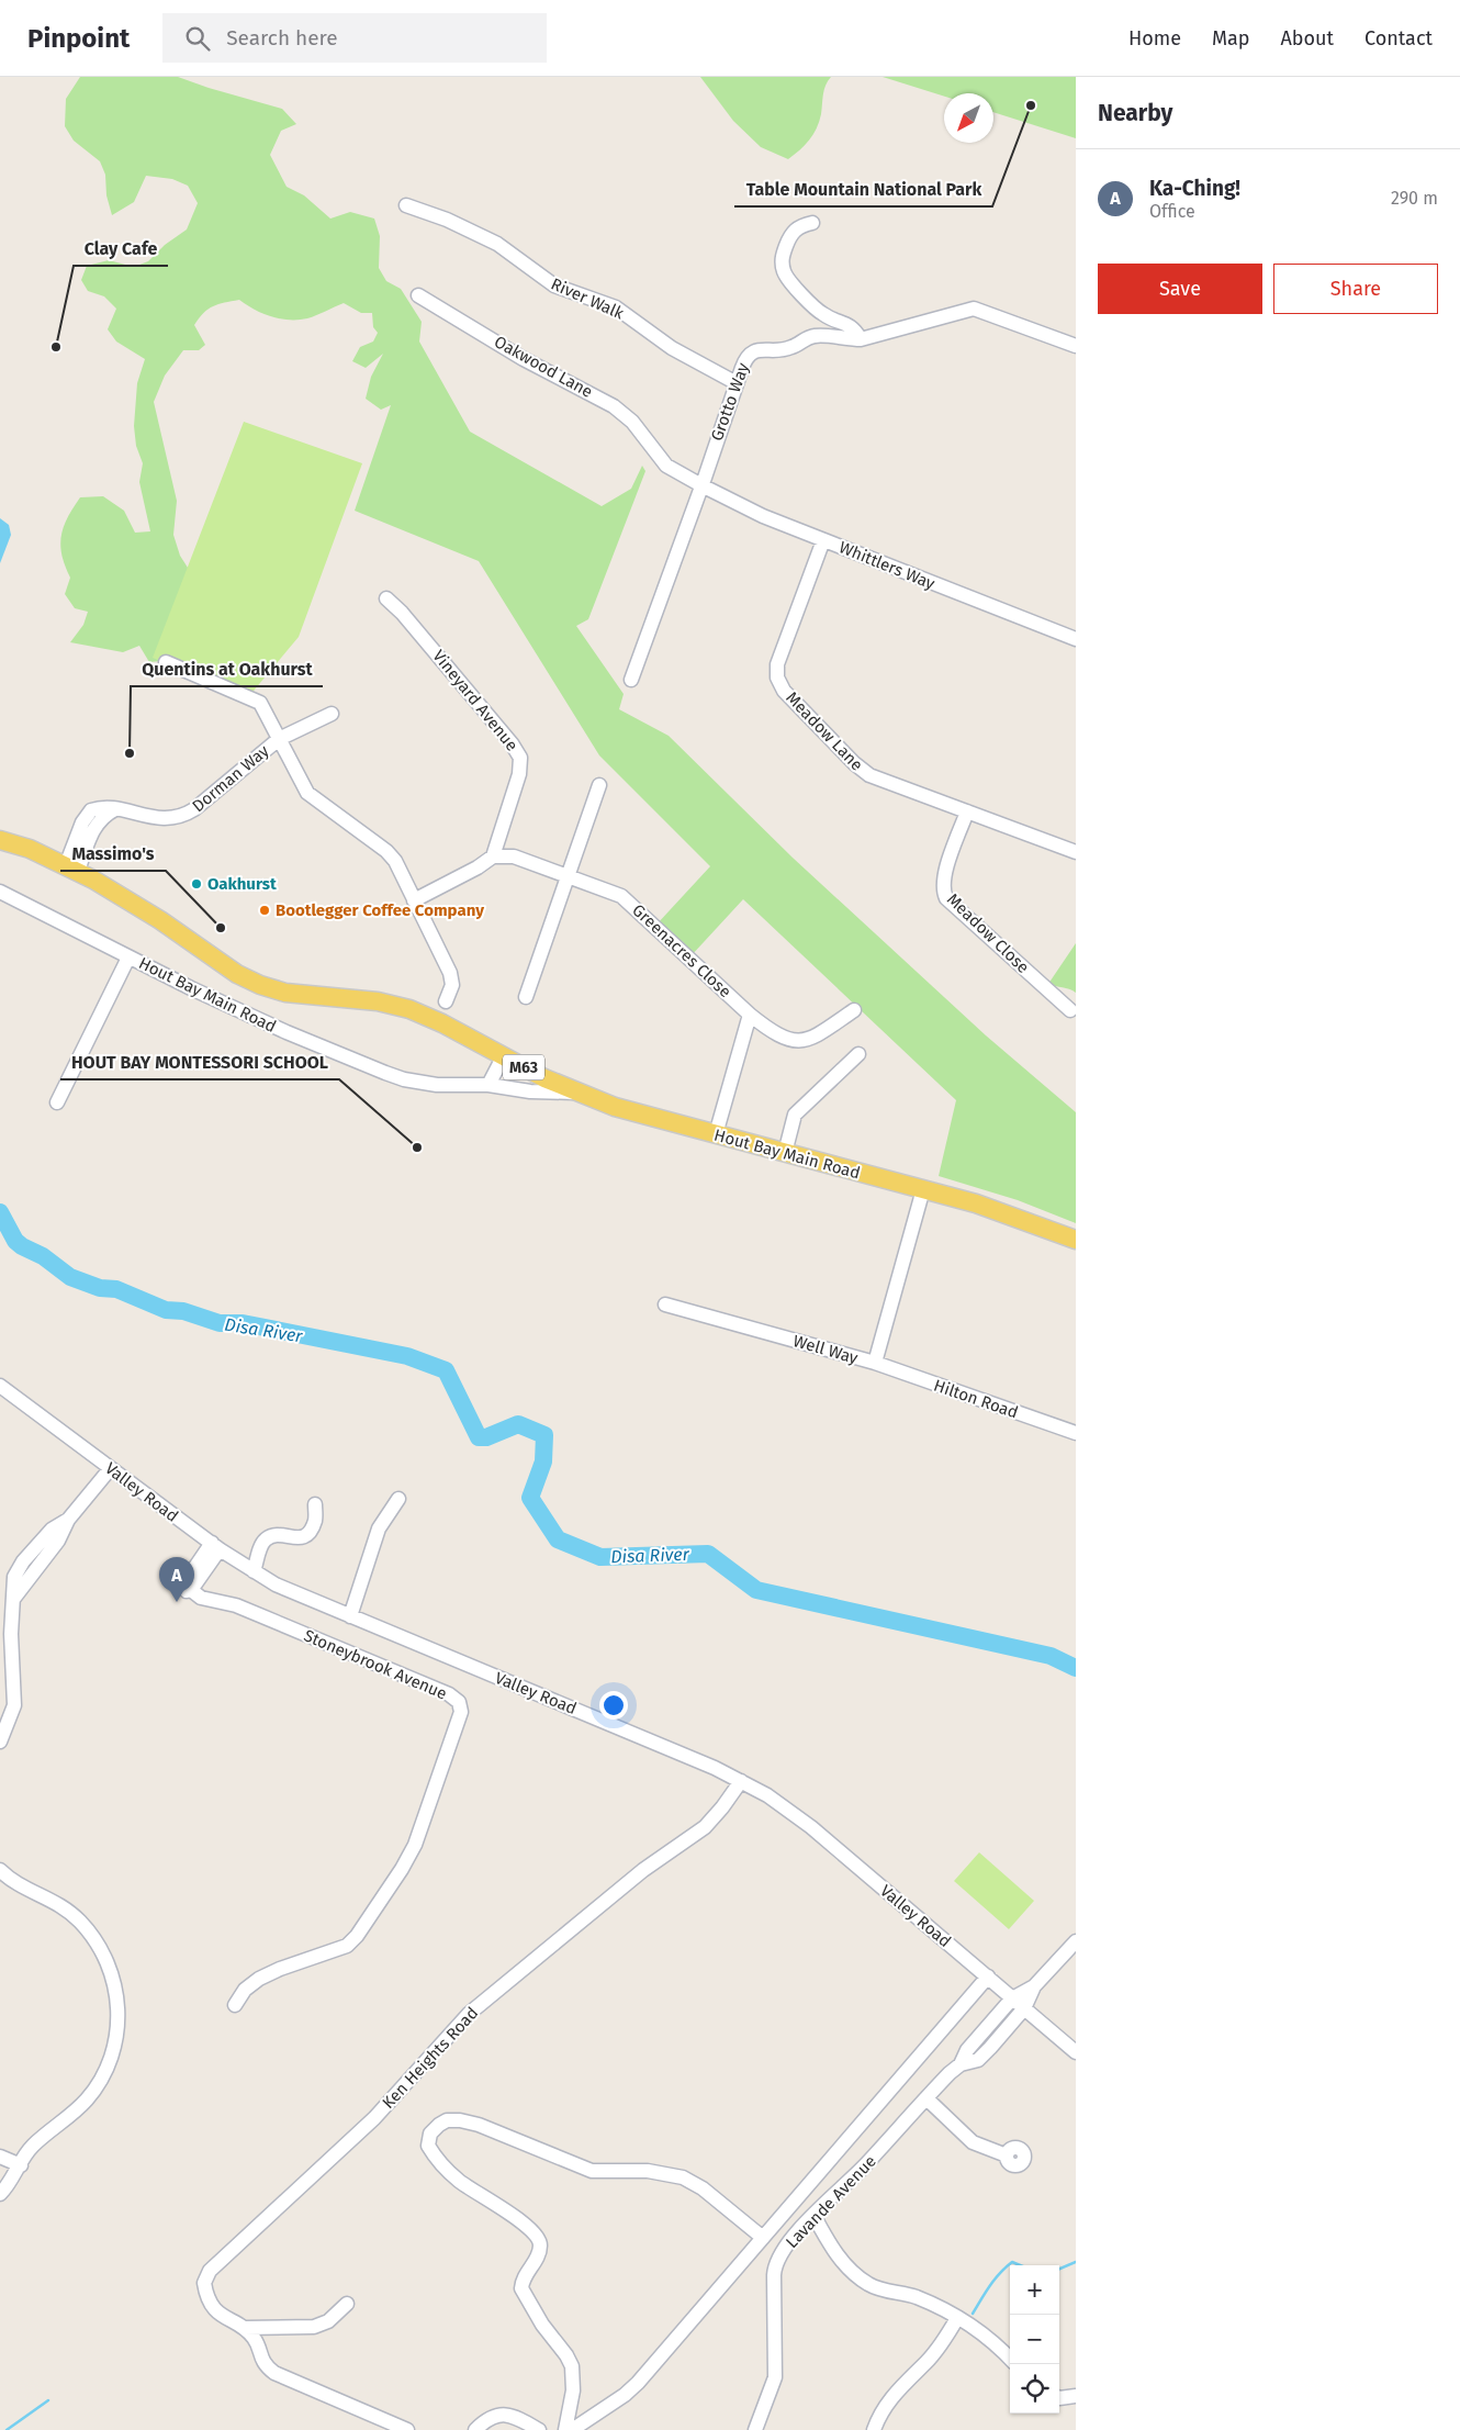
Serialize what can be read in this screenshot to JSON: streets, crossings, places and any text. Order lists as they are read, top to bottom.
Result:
{
  "streets": {
    "main road": ["Hout Bay Main Road", "M63"],
    "street": [
      "River Walk",
      "Oakwood Lane",
      "Grotto Way",
      "Whittlers Way",
      "Vineyard Avenue",
      "Meadow Lane",
      "Dorman Way",
      "Meadow Close",
      "Greenacres Close",
      "Well Way",
      "Hilton Road",
      "Valley Road",
      "Stoneybrook Avenue",
      "Ken Heights Road",
      "Lavande Avenue"
    ]
  },
  "crossings": [
    ["River Walk", "Grotto Way"],
    ["Oakwood Lane", "Grotto Way"],
    ["Oakwood Lane", "Whittlers Way"],
    ["Grotto Way", "Whittlers Way"],
    ["Whittlers Way", "Meadow Lane"],
    ["Vineyard Avenue", "Greenacres Close"],
    ["Meadow Lane", "Meadow Close"],
    ["Dorman Way", "Hout Bay Main Road"],
    ["Hout Bay Main Road", "Well Way"],
    ["Well Way", "Hilton Road"],
    ["Valley Road", "Stoneybrook Avenue"],
    ["Valley Road", "Ken Heights Road"],
    ["Valley Road", "Lavande Avenue"]
  ],
  "water": ["Disa River"],
  "places": [
    "Table Mountain National Park",
    "Clay Cafe",
    "Quentins at Oakhurst",
    "Oakhurst",
    "Bootlegger Coffee Company",
    "Massimo's",
    "HOUT BAY MONTESSORI SCHOOL"
  ],
  "north": "bottom left",
  "page": {
    "header": "Pinpoint",
    "search": "Search here",
    "nav": [
      "Home",
      "Map",
      "About",
      "Contact"
    ],
    "heading": "Nearby",
    "list": [
      {
        "mark": "A",
        "name": "Ka-Ching!",
        "note": "Office",
        "value": "290 m"
      }
    ],
    "buttons": ["Save", "Share"],
    "pins": "A",
    "map_buttons": ["+", "−"]
  }
}
